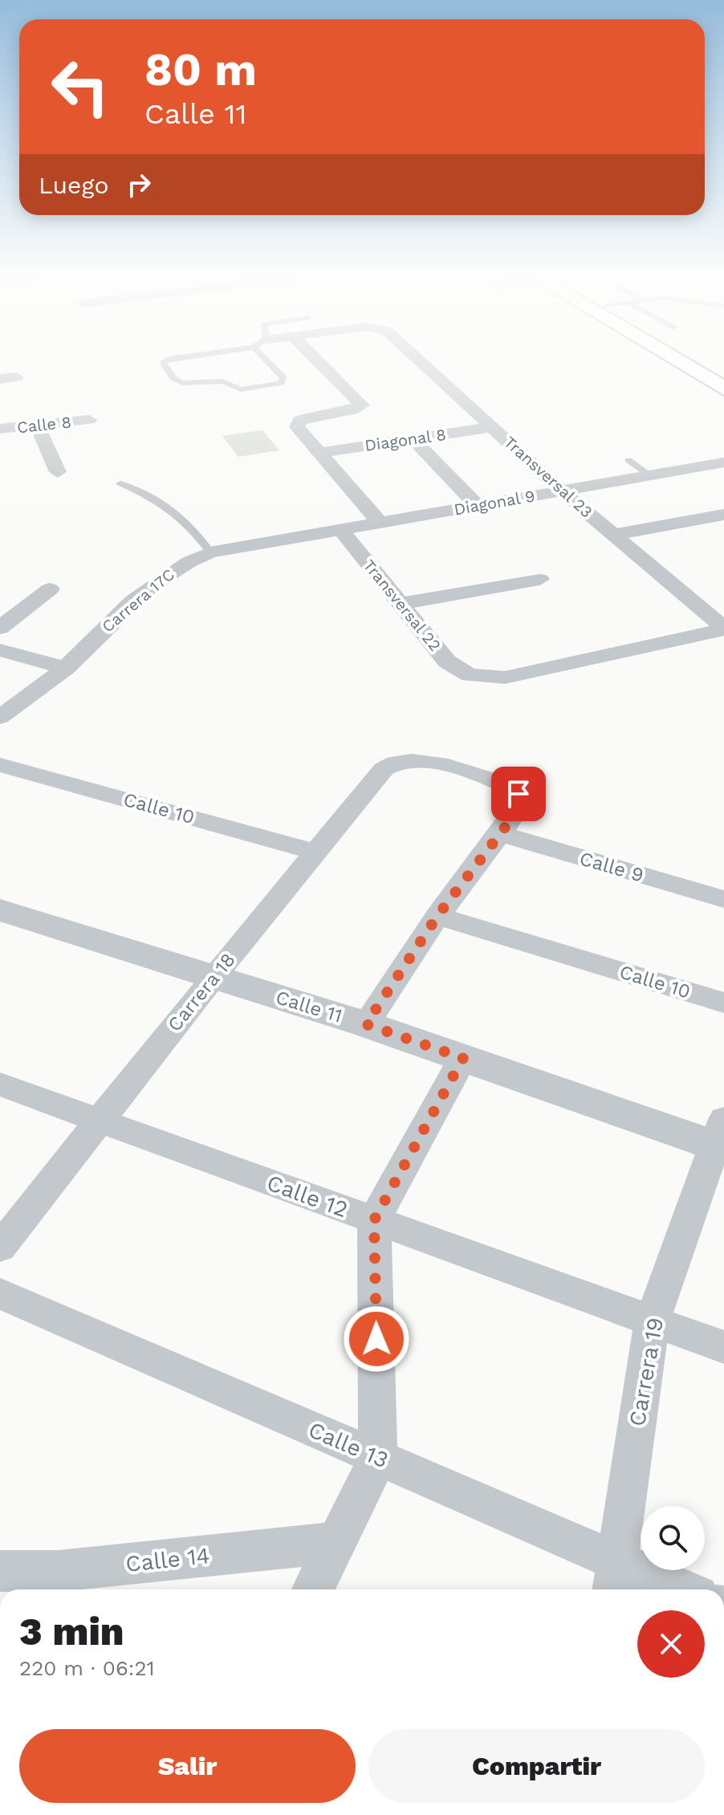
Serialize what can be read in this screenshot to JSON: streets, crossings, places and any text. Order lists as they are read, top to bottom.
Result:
{
  "streets": {
    "street": [
      "Calle 8",
      "Diagonal 8",
      "Transversal 23",
      "Diagonal 9",
      "Carrera 17C",
      "Transversal 22",
      "Calle 10",
      "Calle 9",
      "Carrera 18",
      "Calle 11",
      "Calle 12",
      "Carrera 19",
      "Calle 13",
      "Calle 14"
    ]
  },
  "crossings": [
    ["Diagonal 8", "Transversal 23"],
    ["Transversal 23", "Diagonal 9"],
    ["Transversal 23", "Transversal 22"],
    ["Diagonal 9", "Carrera 17C"],
    ["Diagonal 9", "Transversal 22"],
    ["Carrera 17C", "Transversal 22"],
    ["Calle 10", "Carrera 18"],
    ["Calle 9", "Carrera 18"],
    ["Carrera 18", "Calle 11"],
    ["Carrera 18", "Calle 12"],
    ["Calle 11", "Carrera 19"],
    ["Calle 12", "Carrera 19"],
    ["Carrera 19", "Calle 13"]
  ],
  "page": {
    "turn": ["80 m", "Calle 11"],
    "then": "Luego",
    "heading": ["3 min", "220 m · 06:21"],
    "buttons": ["Salir", "Compartir"]
  }
}
